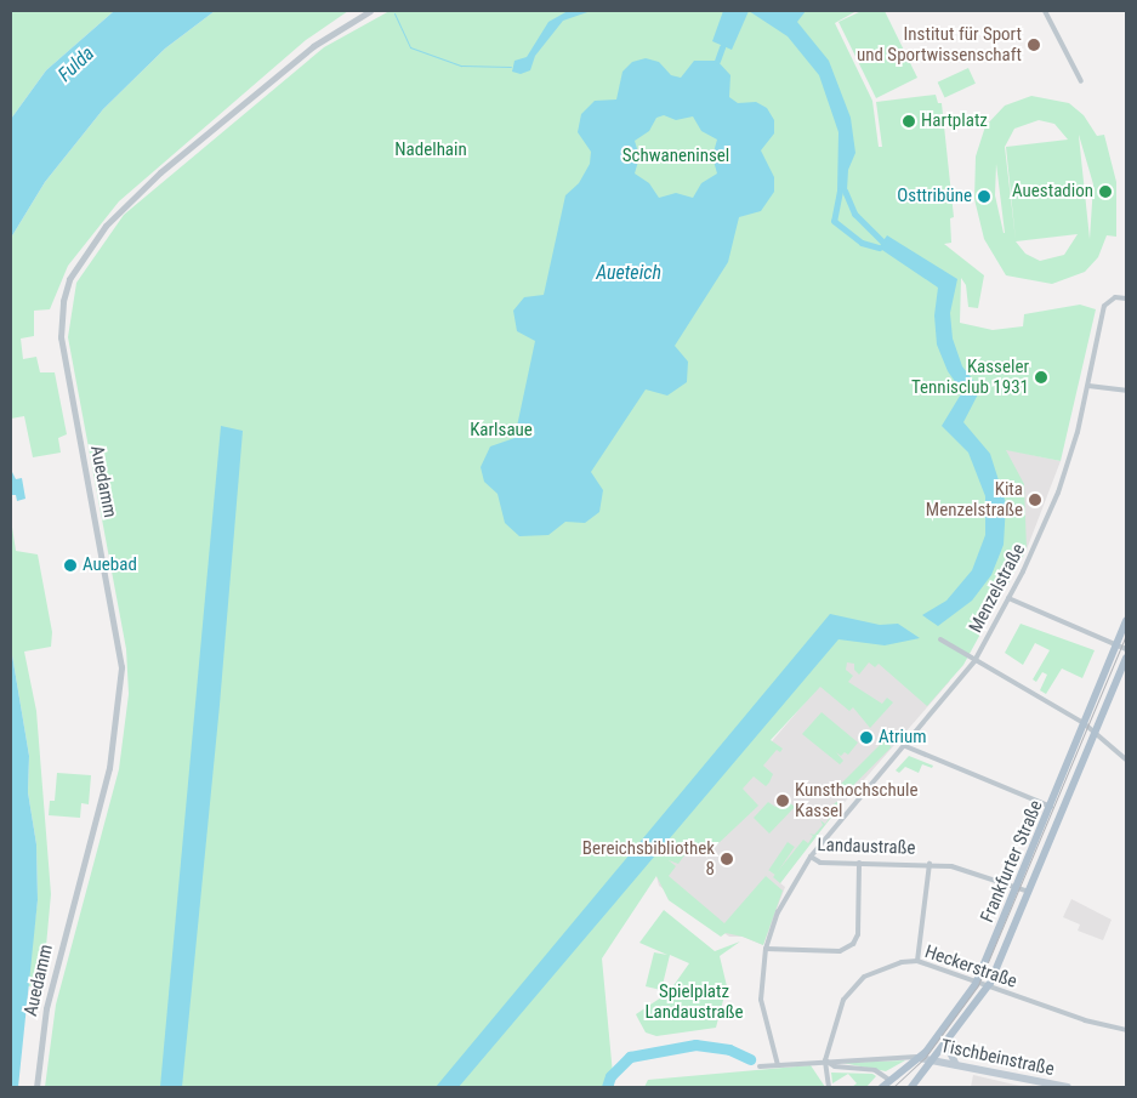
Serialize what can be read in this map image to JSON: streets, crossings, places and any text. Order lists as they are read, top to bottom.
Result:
{
  "streets": {
    "main road": ["Frankfurter Straße", "Tischbeinstraße"],
    "street": [
      "Auedamm",
      "Menzelstraße",
      "Landaustraße",
      "Heckerstraße"
    ]
  },
  "crossings": [
    ["Menzelstraße", "Landaustraße"],
    ["Landaustraße", "Frankfurter Straße"],
    ["Frankfurter Straße", "Heckerstraße"],
    ["Frankfurter Straße", "Tischbeinstraße"]
  ],
  "water": ["Fulda", "Aueteich"],
  "parks": [
    "Nadelhain",
    "Schwaneninsel",
    "Karlsaue",
    "Spielplatz Landaustraße"
  ],
  "places": [
    "Institut für Sport und Sportwissenschaft",
    "Hartplatz",
    "Auestadion",
    "Osttribüne",
    "Kasseler Tennisclub 1931",
    "Kita Menzelstraße",
    "Auebad",
    "Atrium",
    "Kunsthochschule Kassel",
    "Bereichsbibliothek 8"
  ]
}
